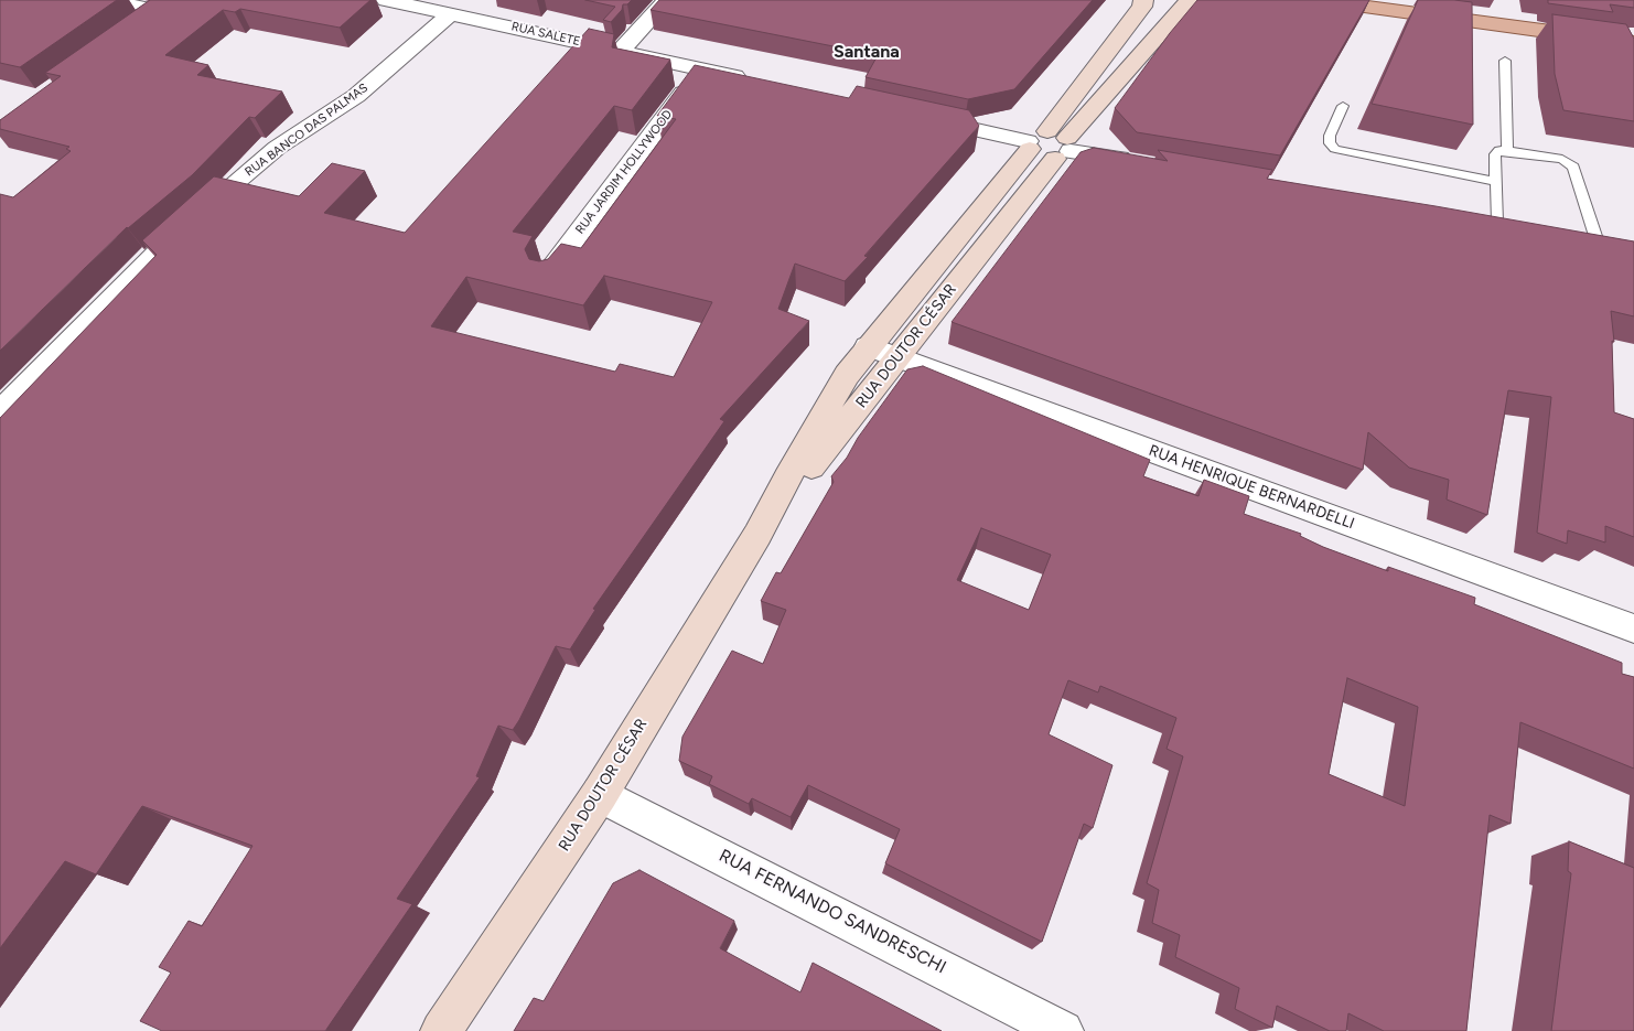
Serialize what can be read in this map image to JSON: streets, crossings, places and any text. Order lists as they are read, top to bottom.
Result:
{
  "streets": {
    "street": [
      "RUA SALETE",
      "RUA BANCO DAS PALMAS",
      "RUA JARDIM HOLLYWOOD",
      "RUA DOUTOR CÉSAR",
      "RUA HENRIQUE BERNARDELLI",
      "RUA FERNANDO SANDRESCHI"
    ]
  },
  "crossings": [
    ["RUA SALETE", "RUA BANCO DAS PALMAS"],
    ["RUA SALETE", "RUA JARDIM HOLLYWOOD"],
    ["RUA DOUTOR CÉSAR", "RUA HENRIQUE BERNARDELLI"],
    ["RUA DOUTOR CÉSAR", "RUA FERNANDO SANDRESCHI"]
  ],
  "districts": ["Santana"]
}
